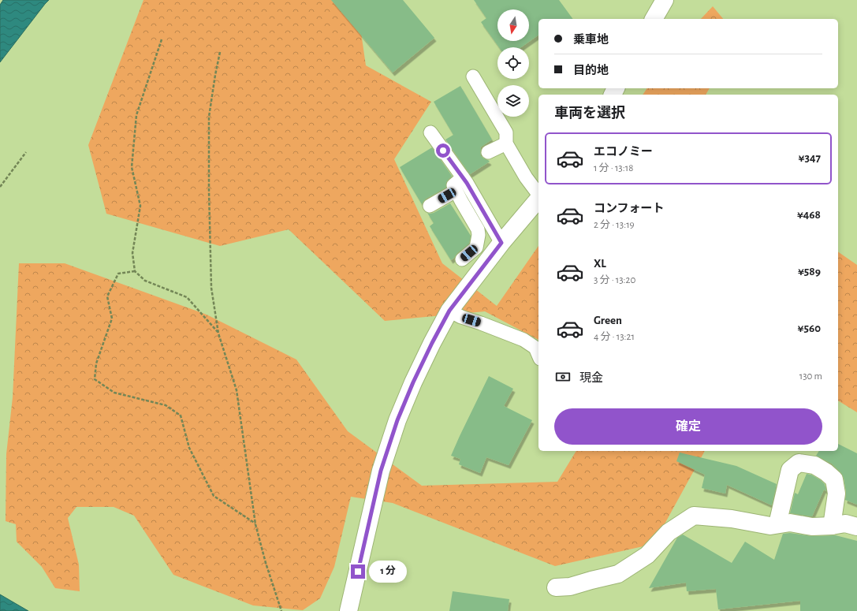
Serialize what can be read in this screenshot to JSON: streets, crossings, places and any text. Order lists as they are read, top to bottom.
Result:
{
  "north": "bottom",
  "page": {
    "banner": ["乗車地", "目的地"],
    "heading": "車両を選択",
    "list": [
      {
        "name": "エコノミー",
        "note": "1 分 · 13:18",
        "value": "¥347"
      },
      {
        "name": "コンフォート",
        "note": "2 分 · 13:19",
        "value": "¥468"
      },
      {
        "name": "XL",
        "note": "3 分 · 13:20",
        "value": "¥589"
      },
      {
        "name": "Green",
        "note": "4 分 · 13:21",
        "value": "¥560"
      }
    ],
    "pay": ["現金", "130 m"],
    "buttons": "確定",
    "bubble": "1 分"
  }
}
